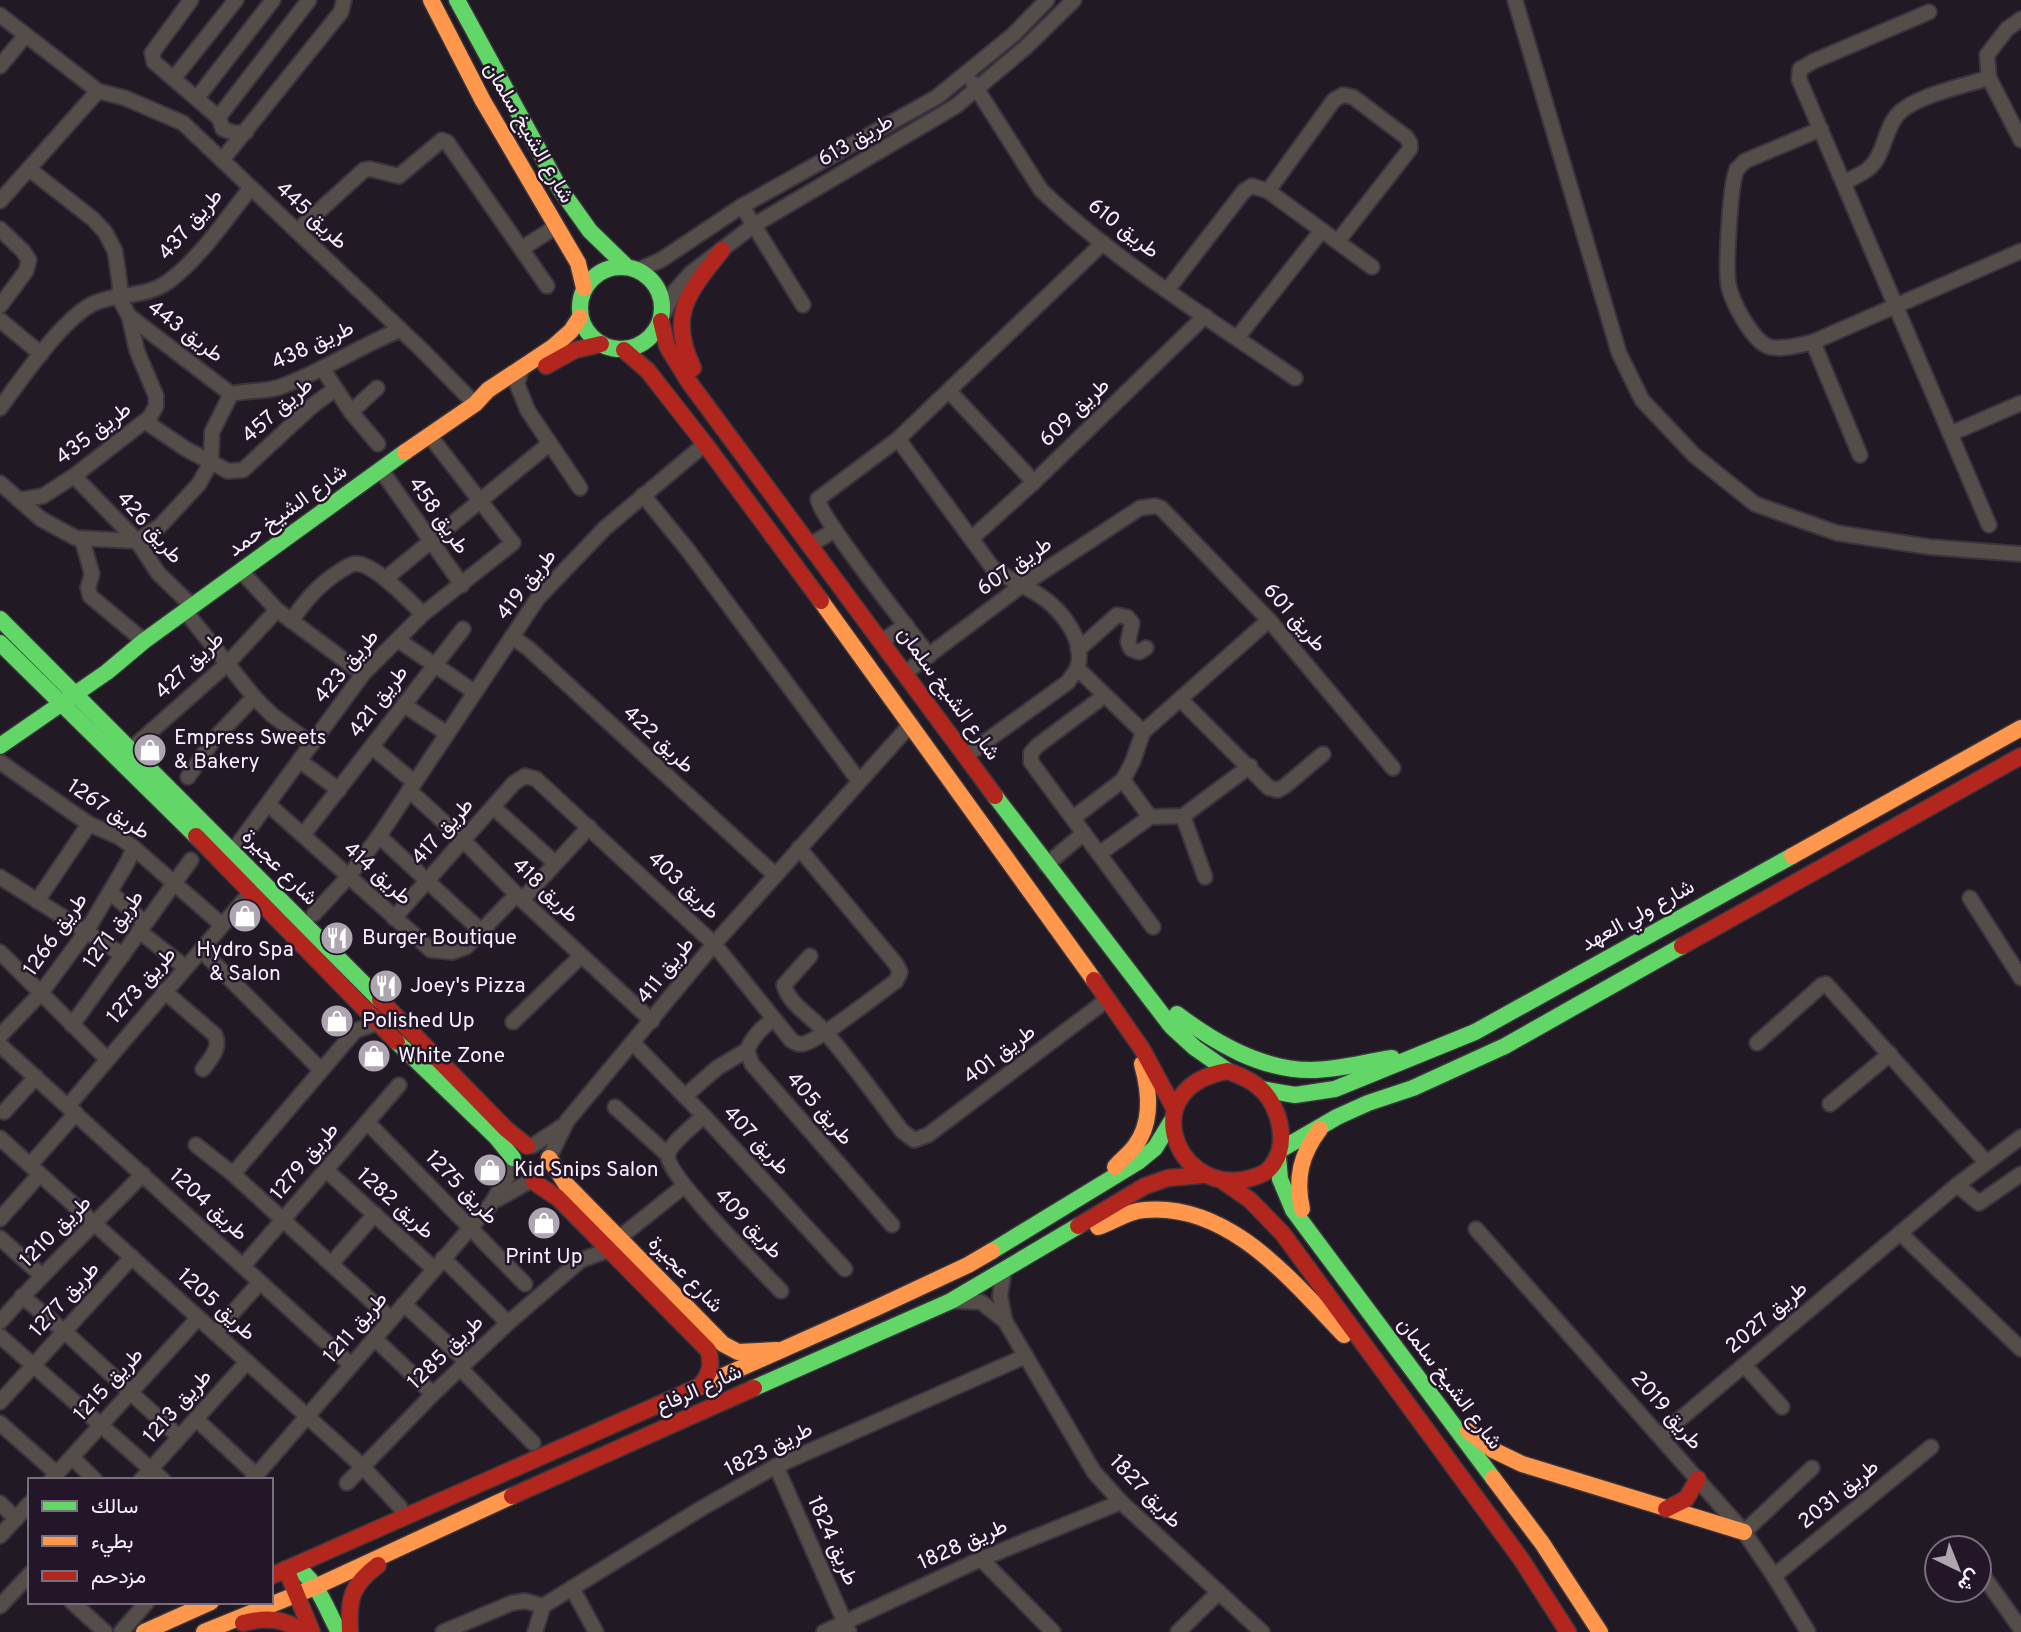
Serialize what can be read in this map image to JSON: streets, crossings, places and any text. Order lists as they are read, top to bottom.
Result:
{
  "streets": {
    "main road": [
      "شارع الشيخ سلمان",
      "شارع الشيخ حمد",
      "شارع عجيرة",
      "شارع ولي العهد",
      "شارع الرفاع"
    ],
    "street": [
      "طريق 613",
      "طريق 445",
      "طريق 437",
      "طريق 610",
      "طريق 443",
      "طريق 438",
      "طريق 457",
      "طريق 609",
      "طريق 435",
      "طريق 458",
      "طريق 426",
      "طريق 607",
      "طريق 419",
      "طريق 601",
      "طريق 427",
      "طريق 423",
      "طريق 421",
      "طريق 422",
      "طريق 1267",
      "طريق 417",
      "طريق 414",
      "طريق 403",
      "طريق 418",
      "طريق 1271",
      "طريق 1266",
      "طريق 411",
      "طريق 1273",
      "طريق 401",
      "طريق 405",
      "طريق 407",
      "طريق 1279",
      "طريق 1275",
      "طريق 1282",
      "طريق 1204",
      "طريق 409",
      "طريق 1210",
      "طريق 1277",
      "طريق 1205",
      "طريق 2027",
      "طريق 1211",
      "طريق 1285",
      "طريق 1215",
      "طريق 1213",
      "طريق 2019",
      "طريق 1823",
      "طريق 1827",
      "طريق 2031",
      "طريق 1824",
      "طريق 1828"
    ]
  },
  "crossings": [
    ["شارع الشيخ سلمان", "طريق 613"],
    ["شارع الشيخ سلمان", "شارع الشيخ حمد"],
    ["شارع الشيخ سلمان", "طريق 607"],
    ["شارع الشيخ سلمان", "شارع ولي العهد"],
    ["شارع الشيخ سلمان", "شارع الرفاع"],
    ["طريق 613", "طريق 610"],
    ["طريق 613", "شارع الشيخ حمد"],
    ["طريق 445", "طريق 437"],
    ["طريق 445", "طريق 438"],
    ["طريق 445", "شارع الشيخ حمد"],
    ["طريق 437", "طريق 443"],
    ["طريق 610", "طريق 609"],
    ["طريق 443", "طريق 438"],
    ["طريق 443", "طريق 435"],
    ["طريق 457", "طريق 435"],
    ["طريق 435", "طريق 426"],
    ["شارع الشيخ حمد", "طريق 458"],
    ["شارع الشيخ حمد", "طريق 426"],
    ["شارع الشيخ حمد", "شارع عجيرة"],
    ["طريق 458", "طريق 423"],
    ["طريق 426", "طريق 427"],
    ["طريق 426", "طريق 423"],
    ["طريق 607", "طريق 601"],
    ["طريق 419", "طريق 422"],
    ["طريق 419", "شارع عجيرة"],
    ["طريق 419", "طريق 414"],
    ["طريق 419", "طريق 418"],
    ["طريق 427", "شارع عجيرة"],
    ["طريق 423", "شارع عجيرة"],
    ["طريق 423", "طريق 414"],
    ["طريق 421", "طريق 414"],
    ["طريق 422", "طريق 411"],
    ["طريق 1267", "طريق 1271"],
    ["طريق 1267", "طريق 1266"],
    ["طريق 1267", "طريق 1273"],
    ["طريق 417", "طريق 414"],
    ["طريق 417", "طريق 403"],
    ["طريق 417", "طريق 418"],
    ["شارع عجيرة", "طريق 411"],
    ["شارع عجيرة", "طريق 1273"],
    ["شارع عجيرة", "طريق 409"],
    ["شارع عجيرة", "طريق 1211"],
    ["شارع عجيرة", "طريق 1285"],
    ["شارع عجيرة", "شارع الرفاع"],
    ["طريق 403", "طريق 411"],
    ["طريق 403", "طريق 401"],
    ["طريق 418", "طريق 411"],
    ["شارع ولي العهد", "شارع الرفاع"],
    ["طريق 411", "طريق 407"],
    ["طريق 411", "طريق 1211"],
    ["طريق 1273", "طريق 1204"],
    ["طريق 1273", "طريق 1205"],
    ["طريق 1279", "طريق 1275"],
    ["طريق 1279", "طريق 1282"],
    ["طريق 1279", "طريق 1204"],
    ["طريق 1275", "طريق 1211"],
    ["طريق 1282", "طريق 1211"],
    ["طريق 1282", "طريق 1285"],
    ["طريق 1204", "طريق 1210"],
    ["طريق 1204", "طريق 1211"],
    ["طريق 409", "طريق 1285"],
    ["طريق 1210", "طريق 1205"],
    ["طريق 1277", "طريق 1205"],
    ["طريق 1205", "طريق 1211"],
    ["طريق 1205", "طريق 1285"],
    ["طريق 1205", "طريق 1215"],
    ["طريق 1205", "طريق 1213"],
    ["طريق 2027", "طريق 2019"],
    ["شارع الرفاع", "طريق 1827"],
    ["طريق 2019", "طريق 2031"],
    ["طريق 1823", "طريق 1827"],
    ["طريق 1823", "طريق 1824"],
    ["طريق 1827", "طريق 1828"],
    ["طريق 1824", "طريق 1828"]
  ],
  "places": {
    "shop": [
      "Empress Sweets & Bakery",
      "Hydro Spa & Salon",
      "Polished Up",
      "White Zone",
      "Kid Snips Salon",
      "Print Up"
    ],
    "restaurant": ["Burger Boutique", "Joey's Pizza"]
  },
  "legend": ["سالك", "بطيء", "مزدحم"],
  "north": "bottom right"
}
